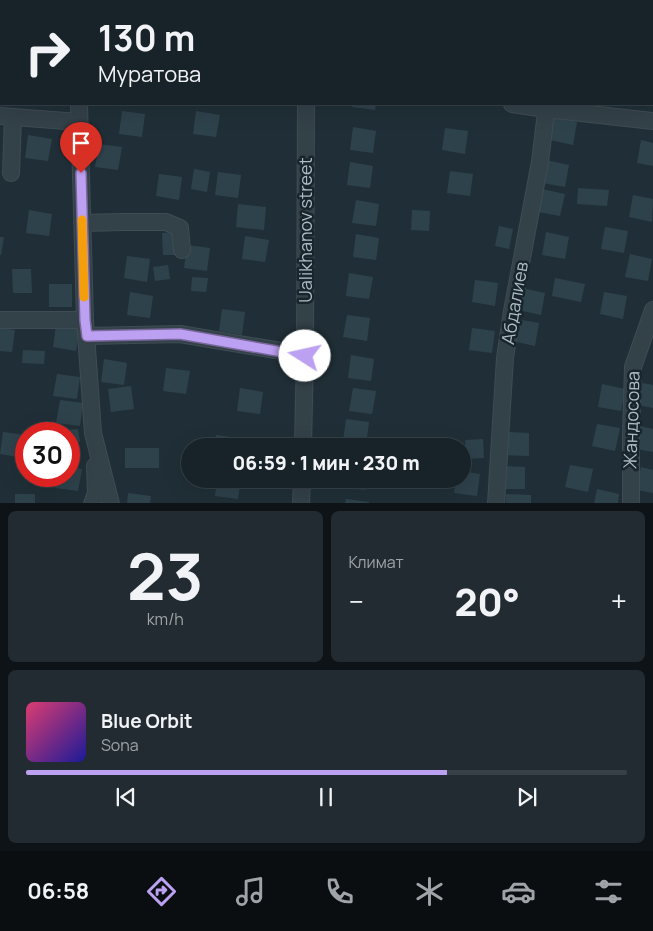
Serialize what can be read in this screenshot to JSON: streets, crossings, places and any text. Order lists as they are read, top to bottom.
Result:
{
  "streets": {
    "street": ["Ualikhanov street", "Абдалиев", "Жандосова"]
  },
  "page": {
    "turn": ["130 m", "Муратова"],
    "limit": "30",
    "trip": "06:59 · 1 мин · 230 m",
    "tile": [
      ["23", "km/h"],
      "Климат"
    ],
    "heat": ["−", "20°", "+"],
    "song": ["Blue Orbit", "Sona"],
    "tabs": "06:58"
  }
}
